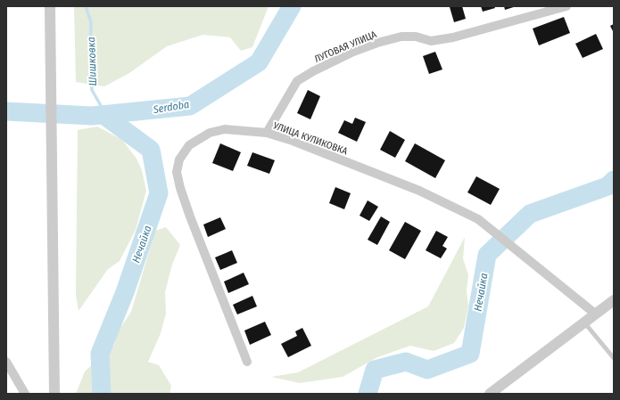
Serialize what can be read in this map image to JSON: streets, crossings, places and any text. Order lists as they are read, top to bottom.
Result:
{
  "streets": {
    "street": ["ЛУГОВАЯ УЛИЦА", "УЛИЦА КУЛИКОВКА"]
  },
  "crossings": [
    ["ЛУГОВАЯ УЛИЦА", "УЛИЦА КУЛИКОВКА"]
  ],
  "water": ["Шишковка", "Serdoba", "Нечайка"]
}
